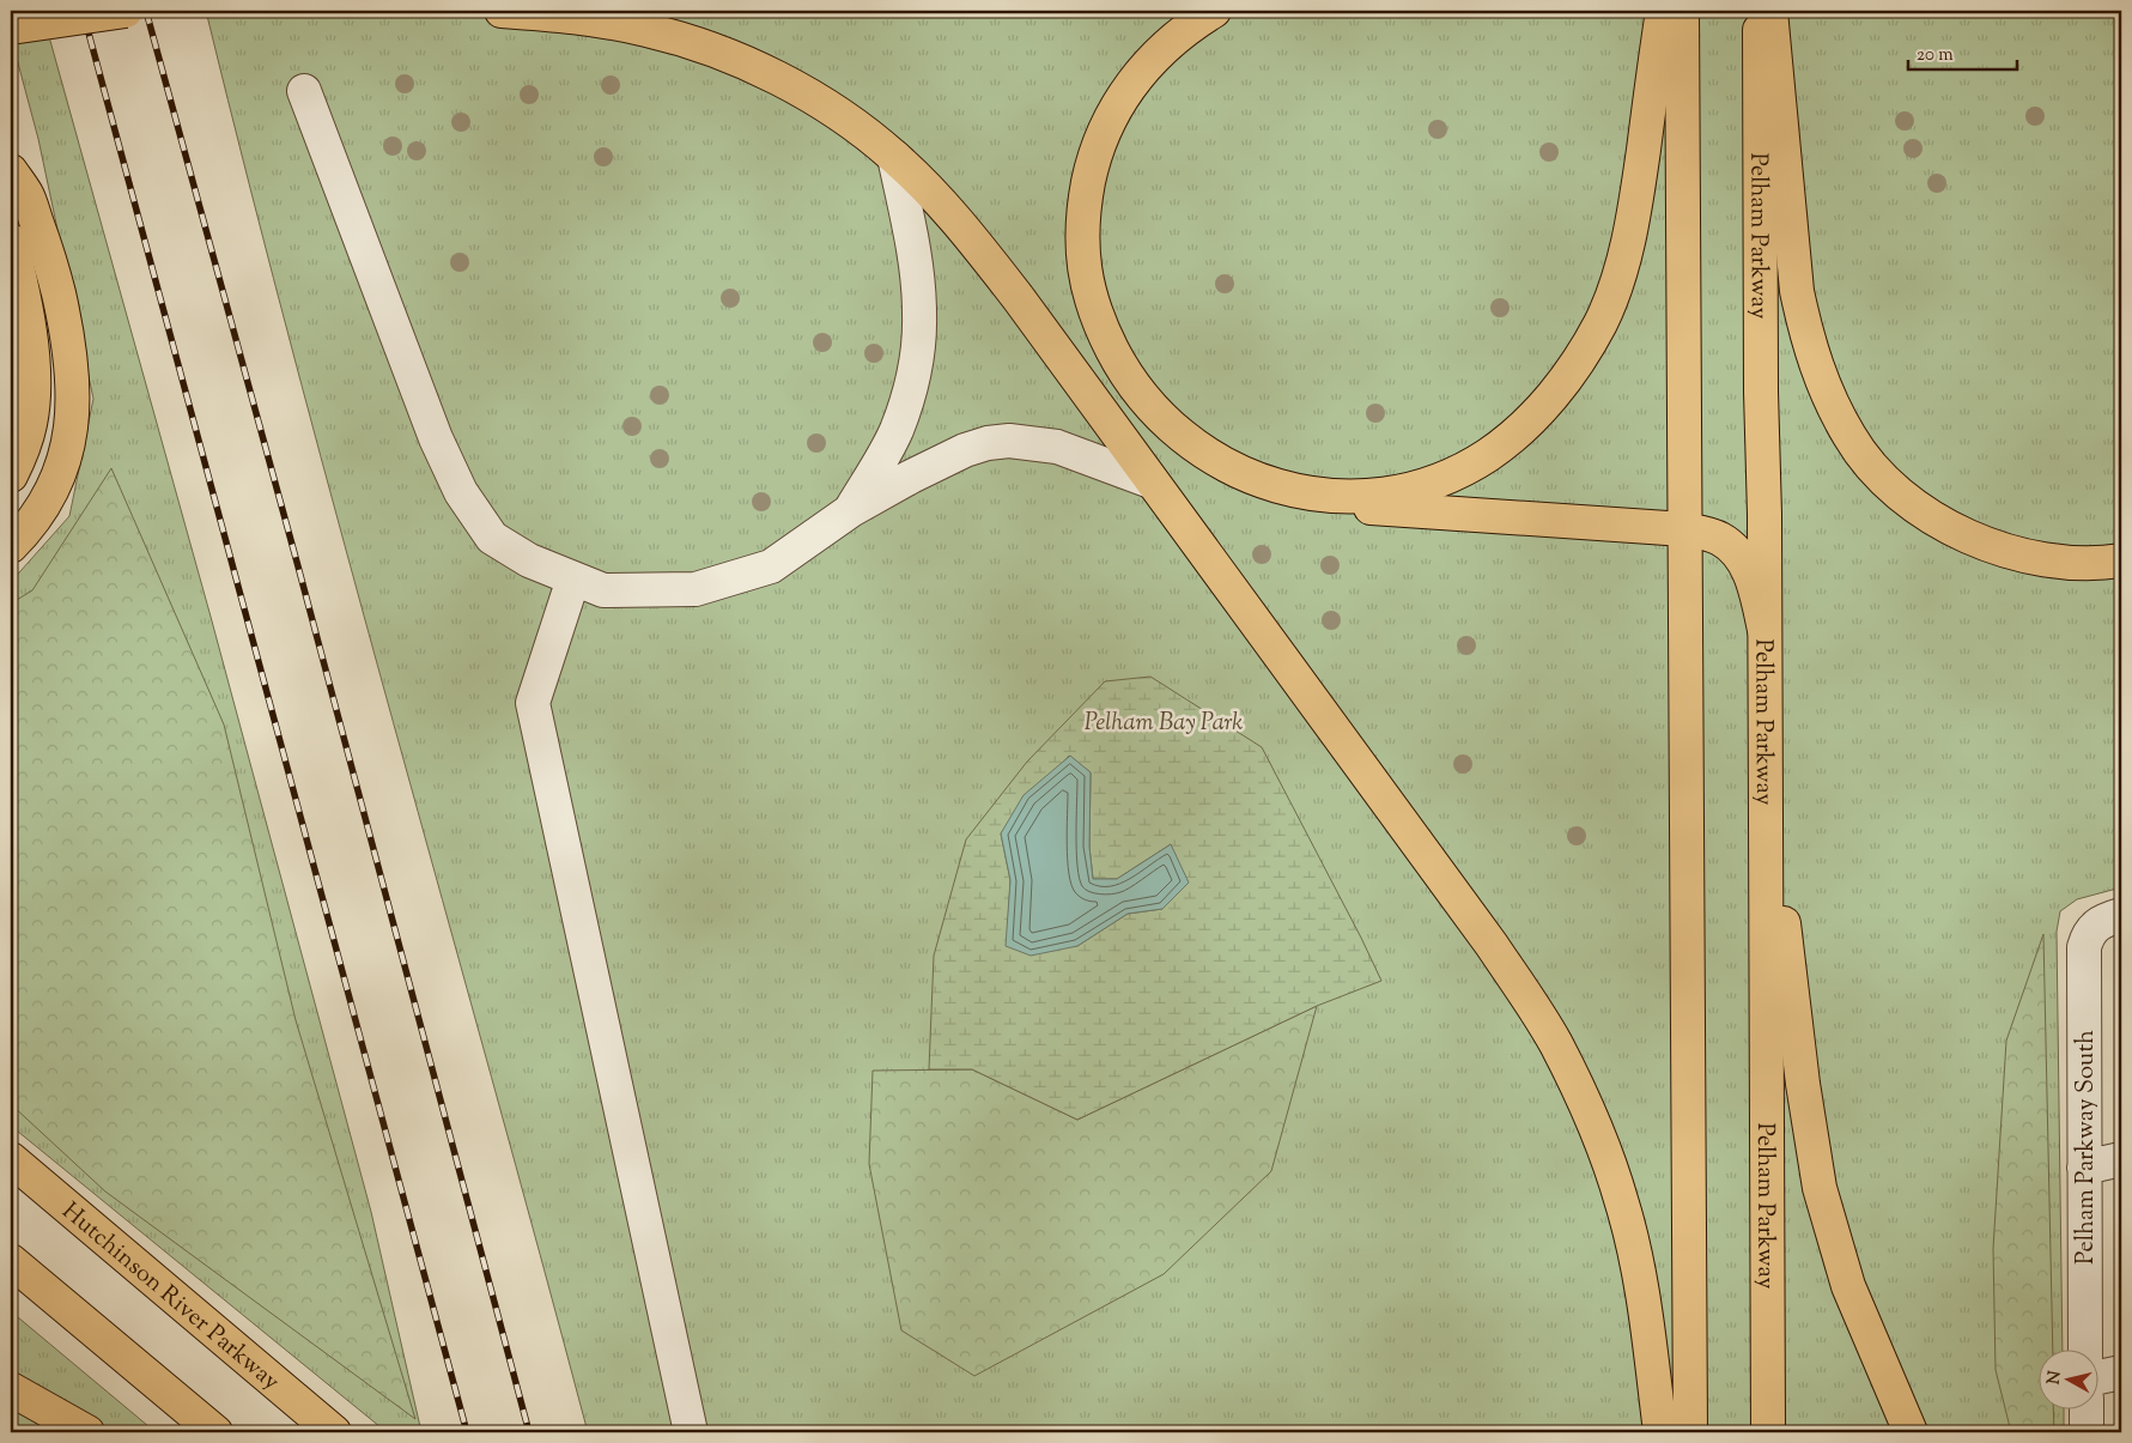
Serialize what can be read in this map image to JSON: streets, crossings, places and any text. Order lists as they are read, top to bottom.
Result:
{
  "streets": {
    "main road": ["Pelham Parkway", "Hutchinson River Parkway"],
    "street": ["Pelham Parkway South"]
  },
  "parks": ["Pelham Bay Park"],
  "scale_bar": "20 m",
  "north": "left"
}
